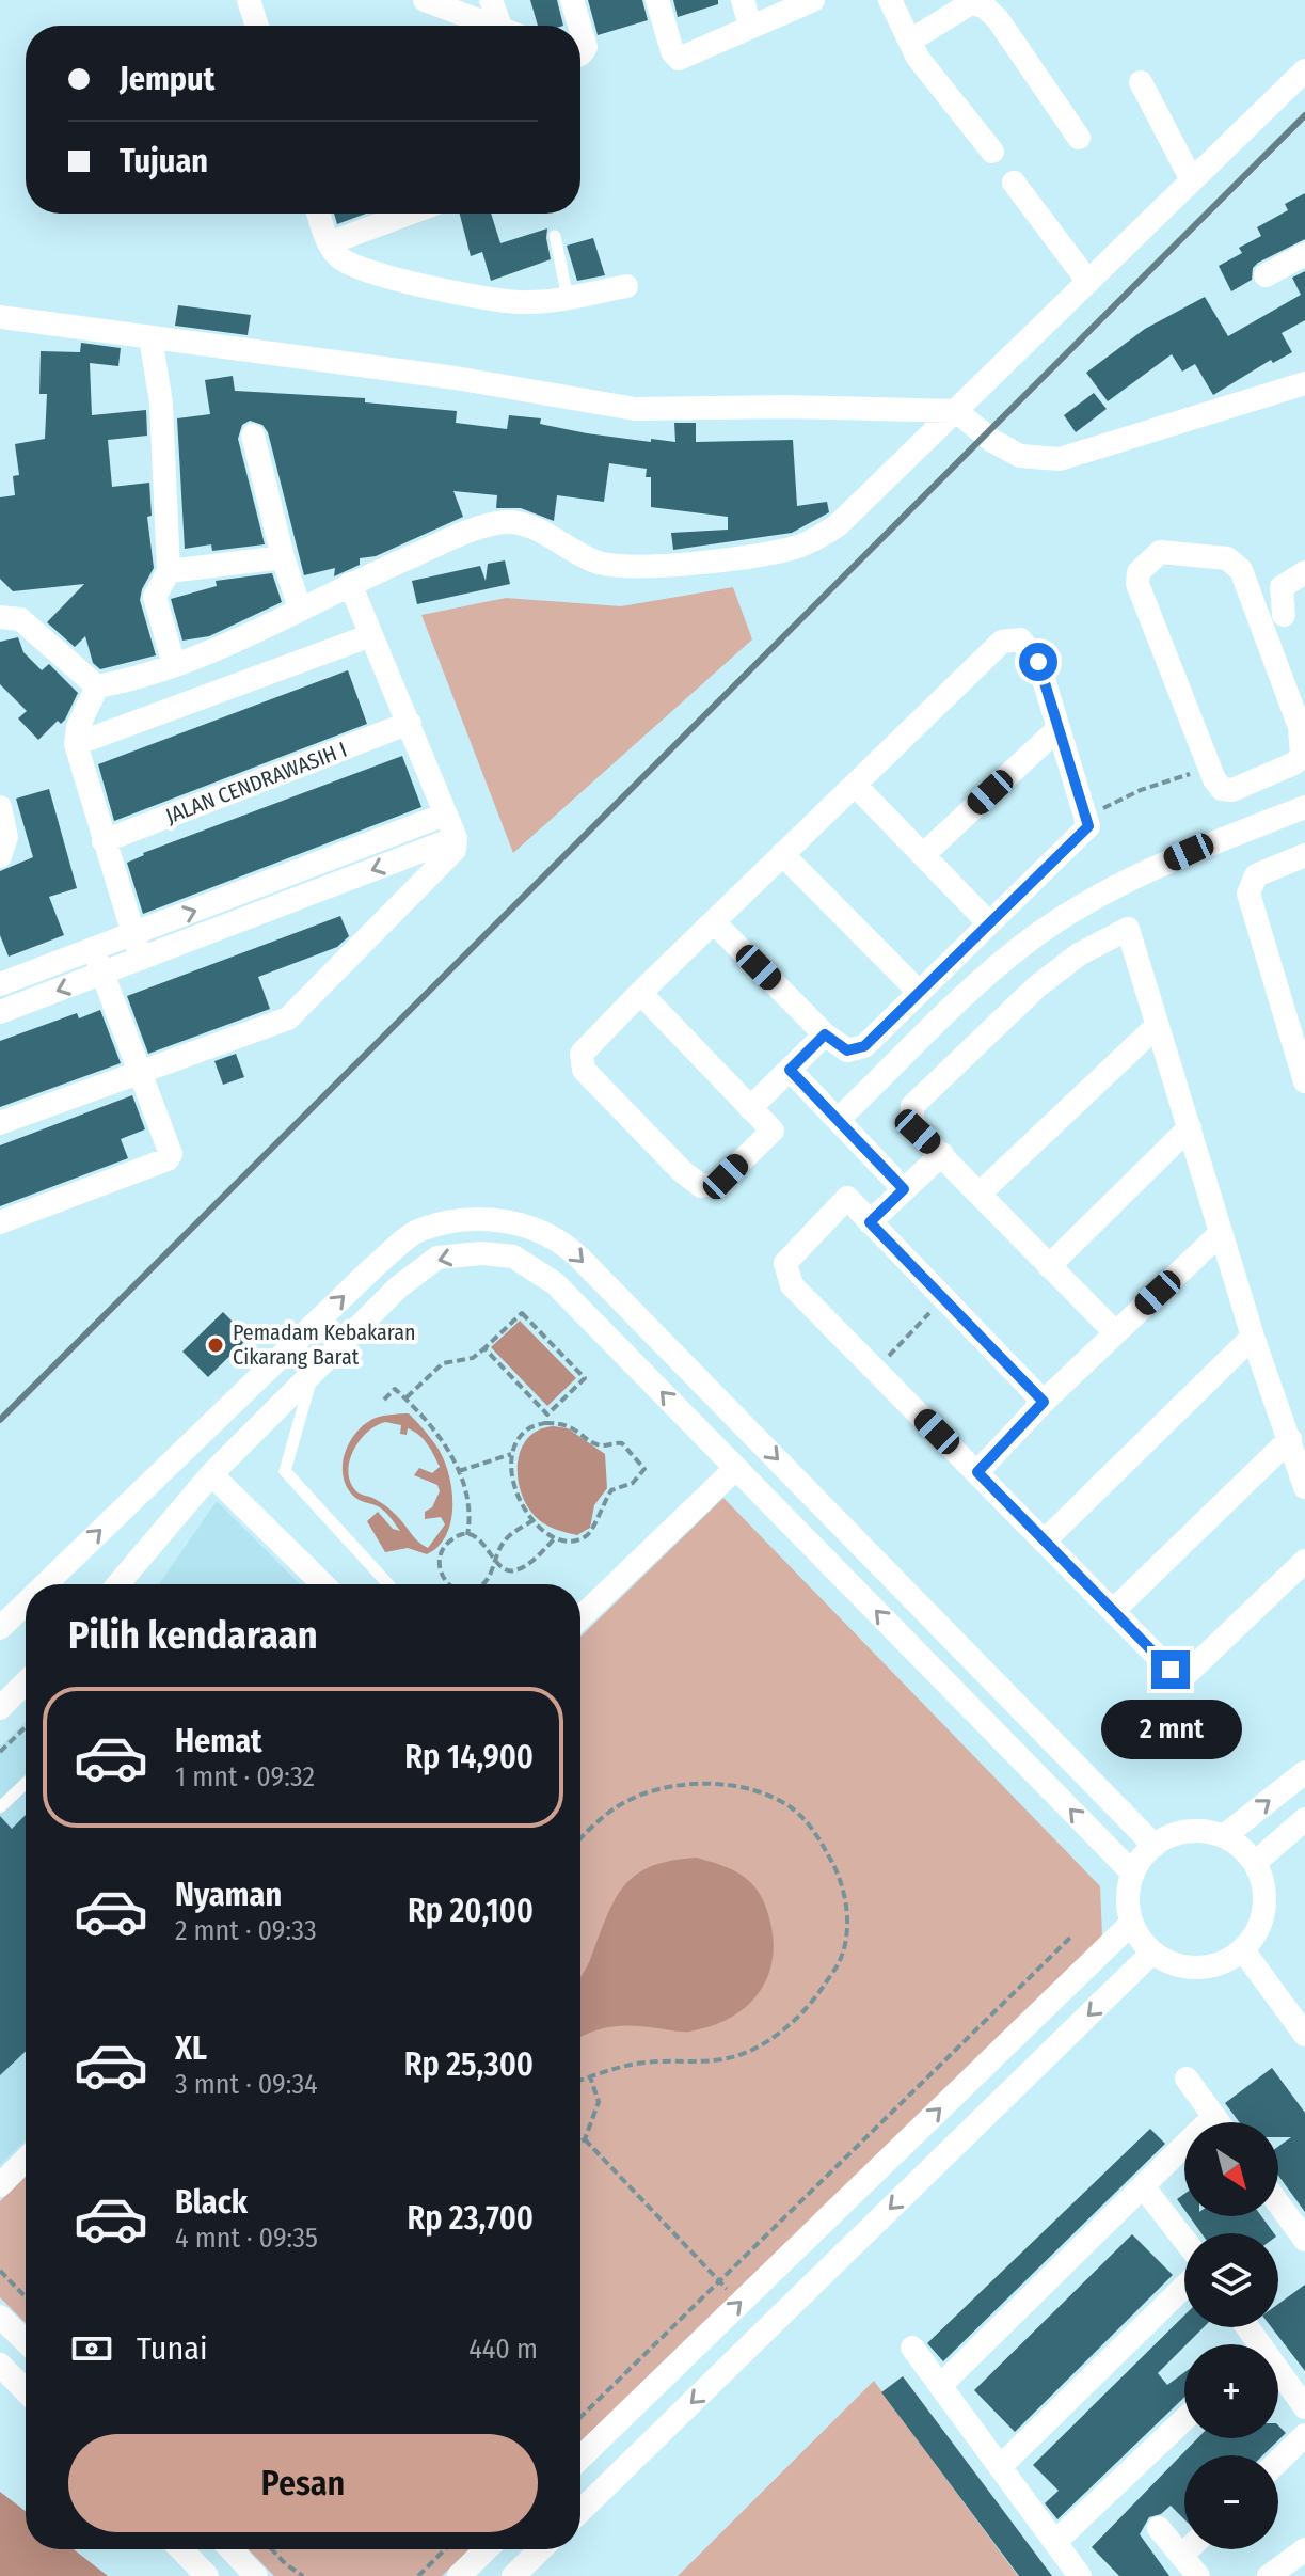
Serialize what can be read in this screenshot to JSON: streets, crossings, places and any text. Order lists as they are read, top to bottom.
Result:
{
  "streets": {
    "street": ["JALAN CENDRAWASIH I"]
  },
  "places": ["Pemadam Kebakaran Cikarang Barat"],
  "north": "bottom right",
  "page": {
    "banner": ["Jemput", "Tujuan"],
    "heading": "Pilih kendaraan",
    "list": [
      {
        "name": "Hemat",
        "note": "1 mnt · 09:32",
        "value": "Rp 14,900"
      },
      {
        "name": "Nyaman",
        "note": "2 mnt · 09:33",
        "value": "Rp 20,100"
      },
      {
        "name": "XL",
        "note": "3 mnt · 09:34",
        "value": "Rp 25,300"
      },
      {
        "name": "Black",
        "note": "4 mnt · 09:35",
        "value": "Rp 23,700"
      }
    ],
    "bubble": "2 mnt",
    "map_buttons": ["+", "−"],
    "pay": ["Tunai", "440 m"],
    "buttons": "Pesan"
  }
}
